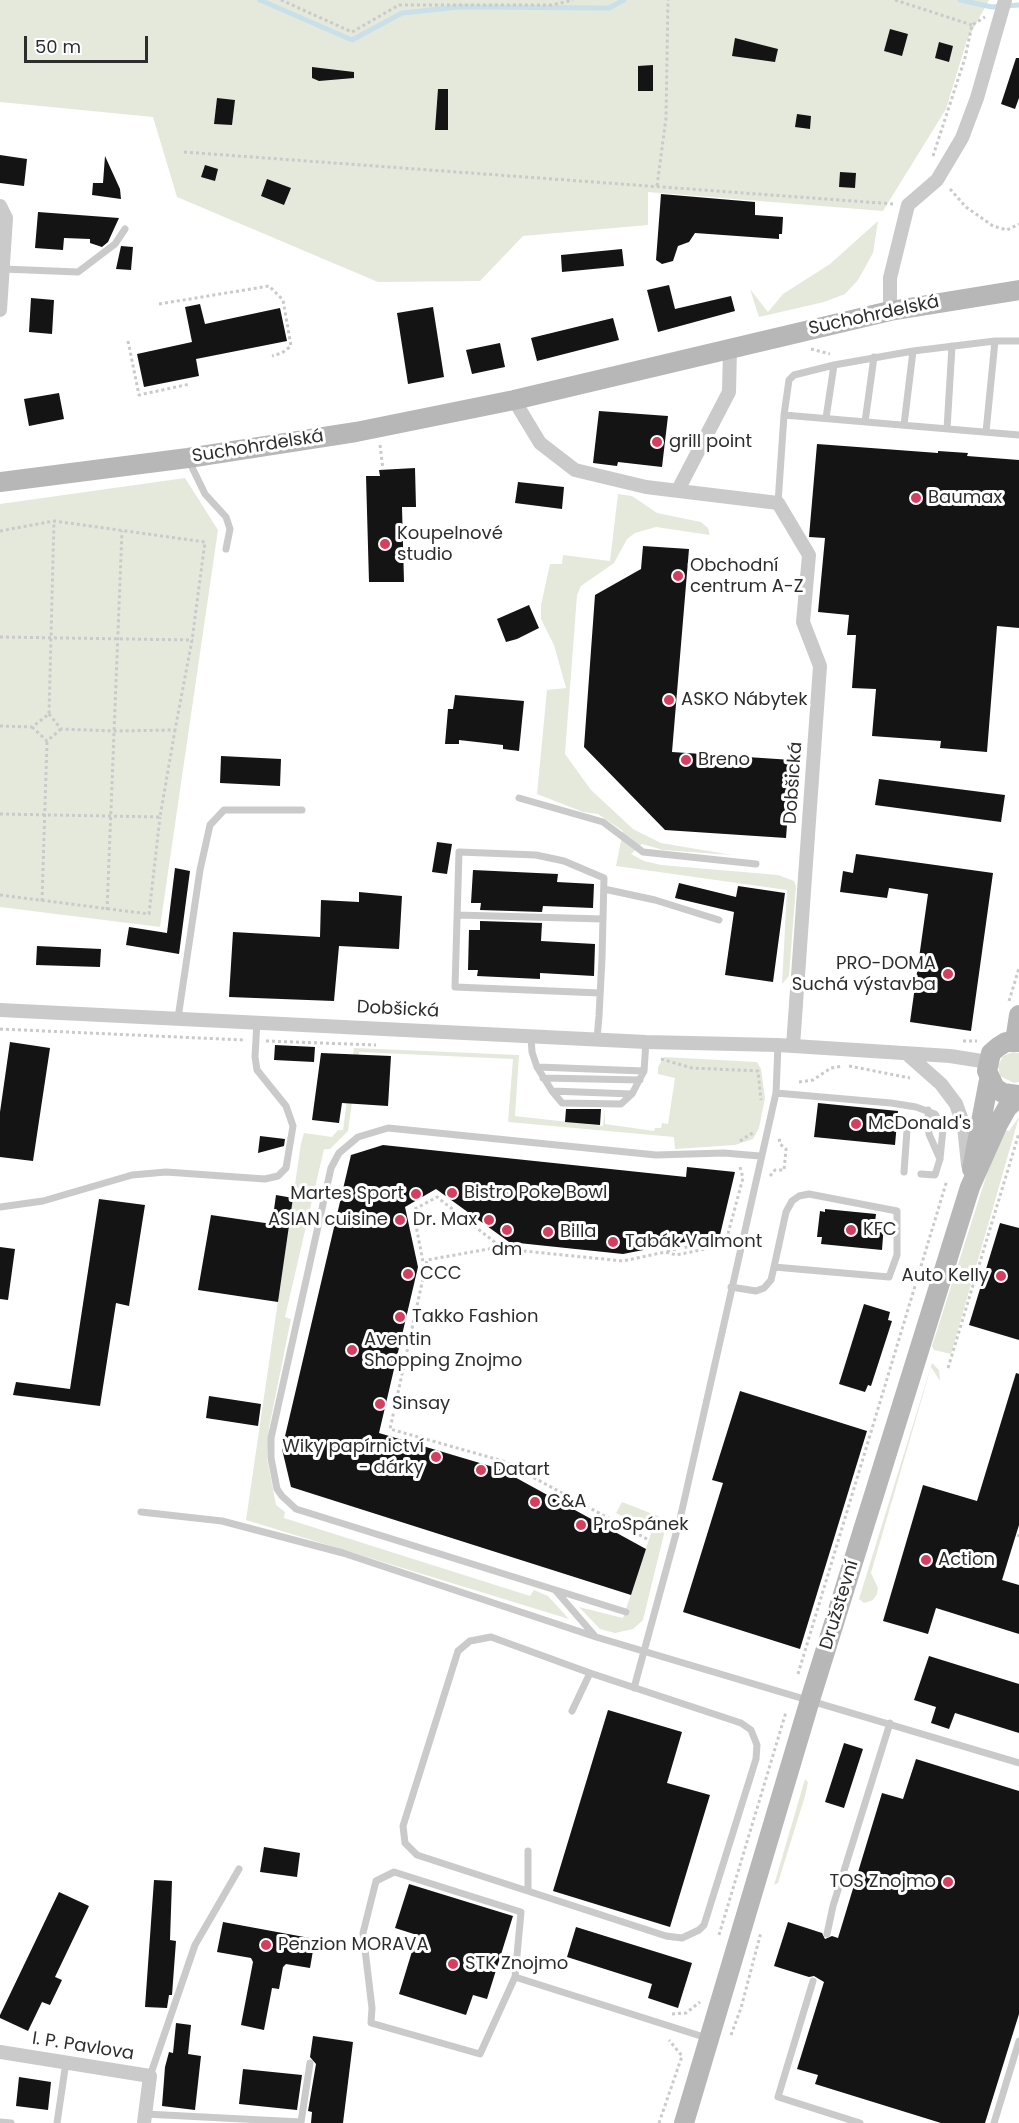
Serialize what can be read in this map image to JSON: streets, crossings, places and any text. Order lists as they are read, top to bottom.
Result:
{
  "streets": {
    "main road": ["Suchohrdelská", "Družstevní"],
    "street": ["Dobšická", "I. P. Pavlova"]
  },
  "places": [
    "grill point",
    "Baumax",
    "Koupelnové studio",
    "Obchodní centrum A-Z",
    "ASKO Nábytek",
    "Breno",
    "PRO-DOMA Suchá výstavba",
    "McDonald's",
    "Bistro Poke Bowl",
    "Martes Sport",
    "ASIAN cuisine",
    "Dr. Max",
    "dm",
    "KFC",
    "Billa",
    "Tabák Valmont",
    "CCC",
    "Auto Kelly",
    "Takko Fashion",
    "Aventin Shopping Znojmo",
    "Sinsay",
    "Wiky papírnictví - dárky",
    "Datart",
    "C&A",
    "ProSpánek",
    "Action",
    "TOS Znojmo",
    "Penzion MORAVA",
    "STK Znojmo"
  ],
  "scale_bar": "50 m"
}
